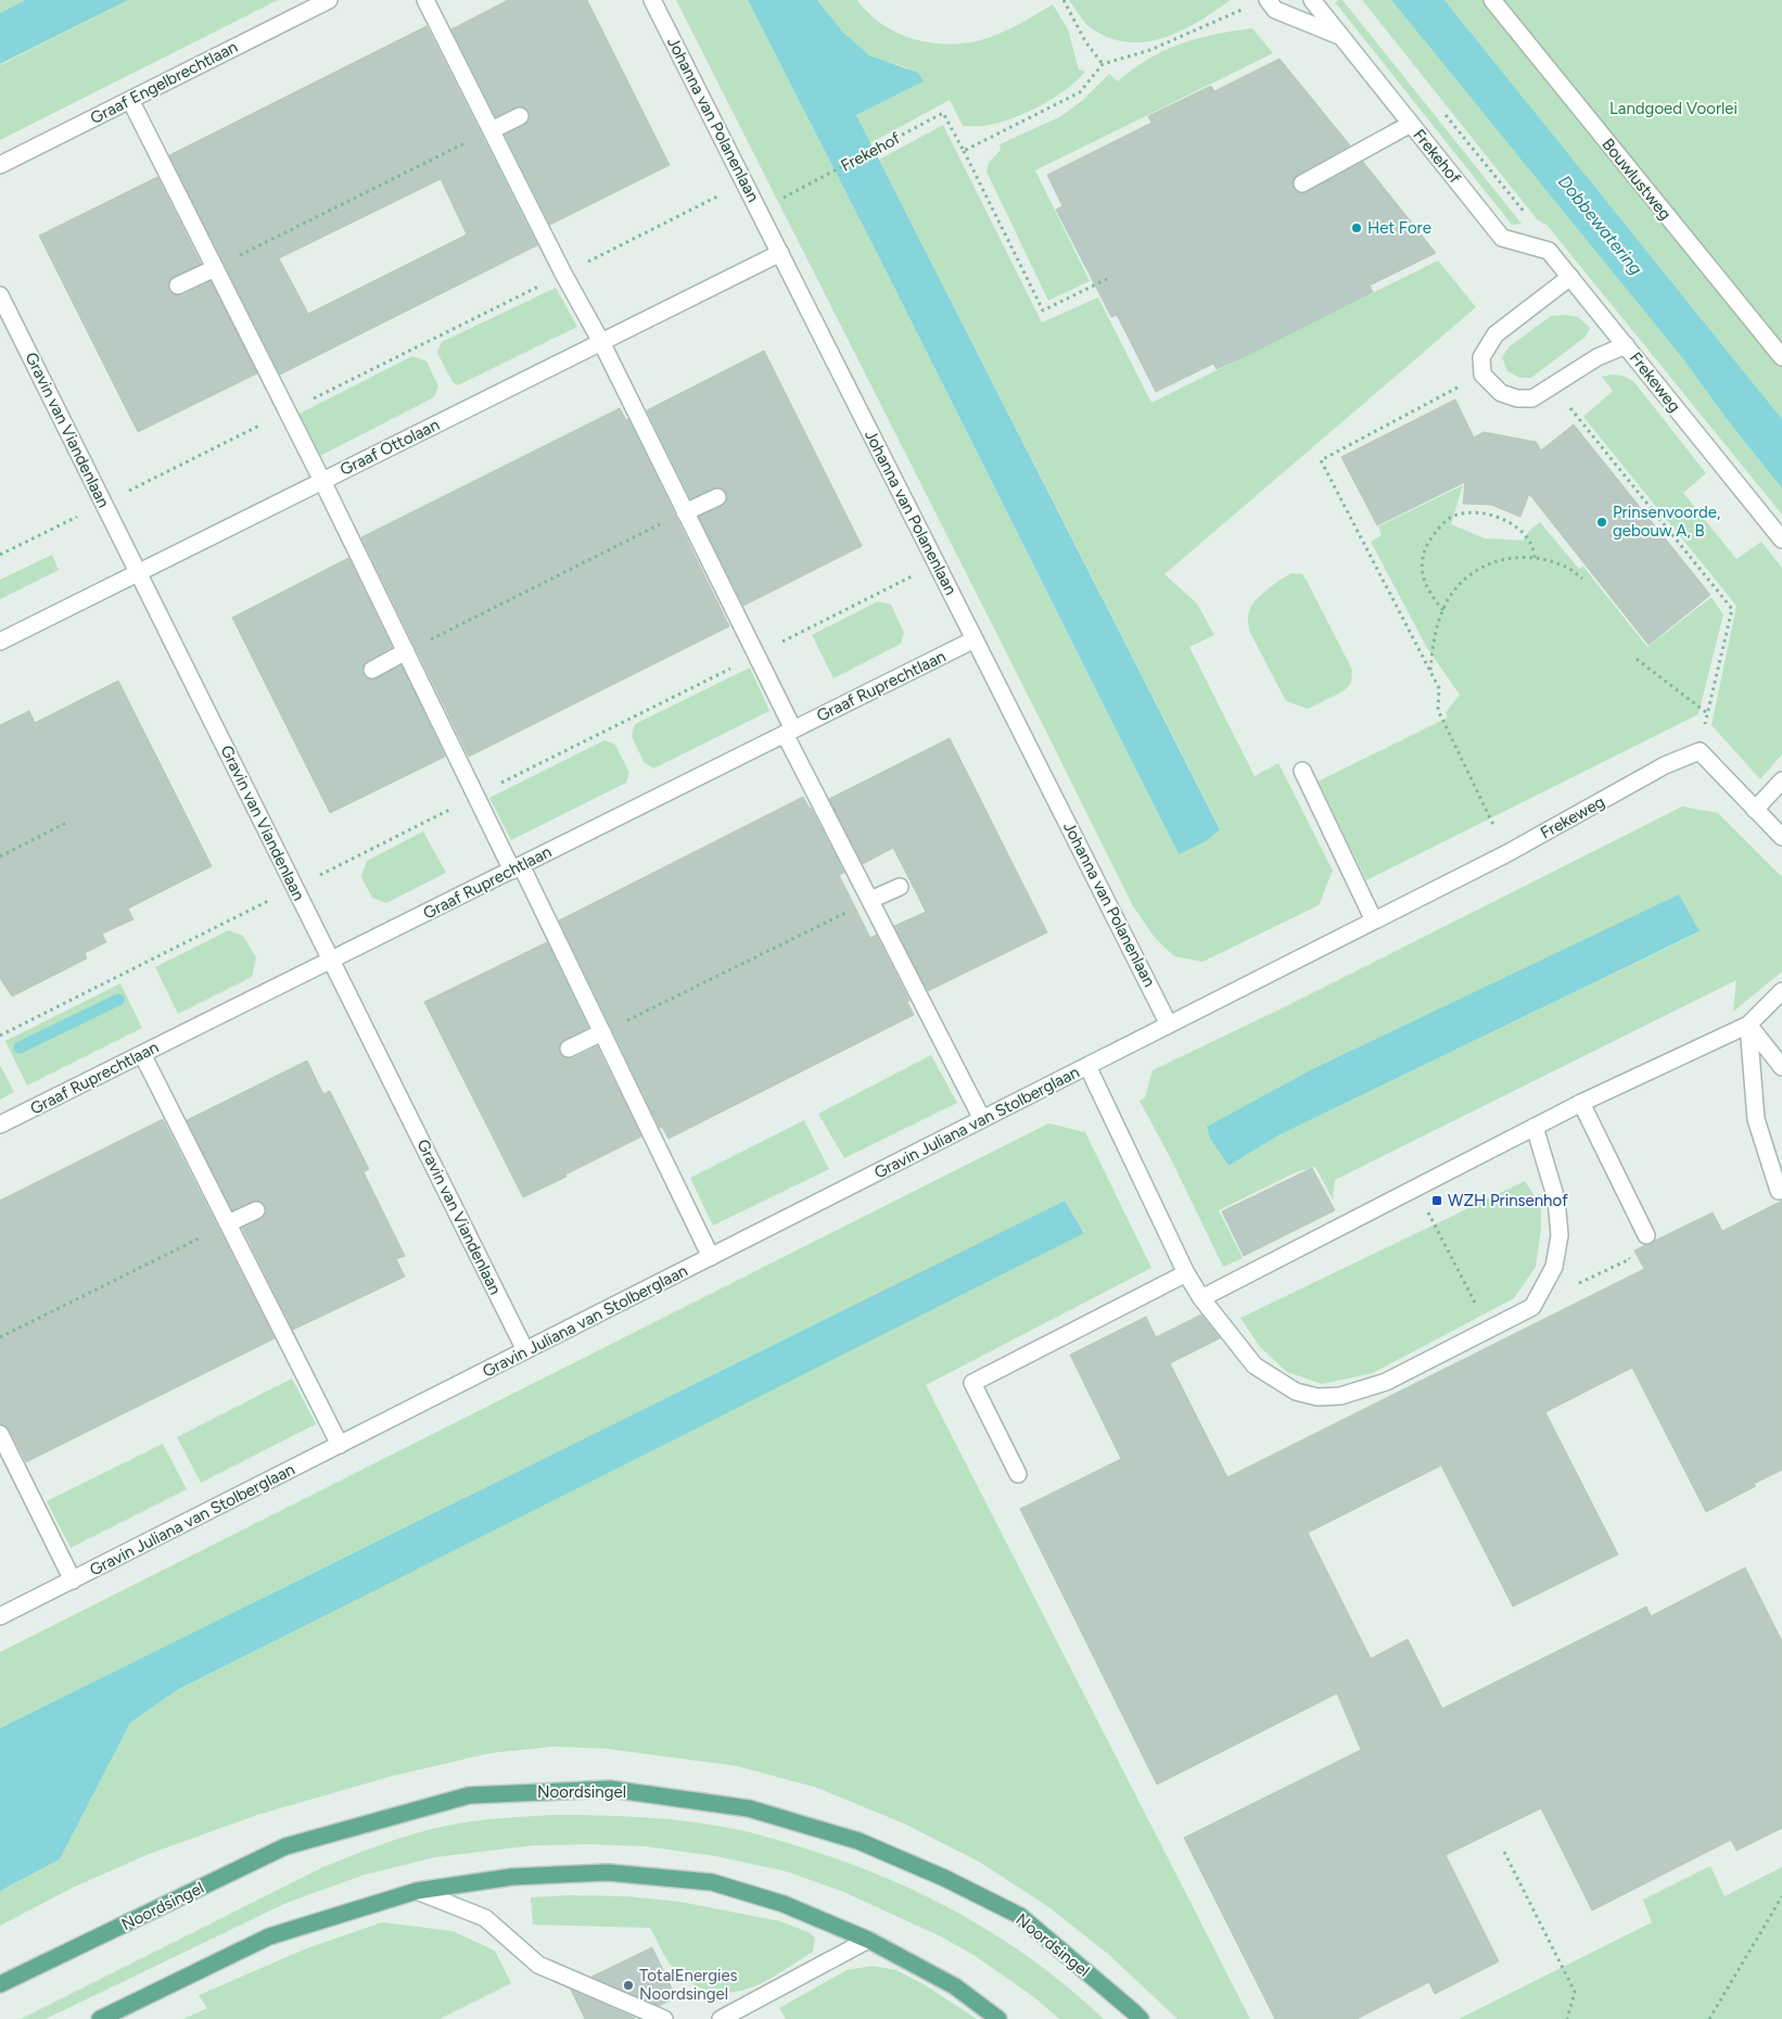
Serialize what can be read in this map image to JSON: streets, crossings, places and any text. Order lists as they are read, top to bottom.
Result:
{
  "streets": {
    "main road": ["Noordsingel"],
    "street": [
      "Graaf Engelbrechtlaan",
      "Johanna van Polanenlaan",
      "Frekehof",
      "Bouwlustweg",
      "Frekeweg",
      "Gravin van Viandenlaan",
      "Graaf Ottolaan",
      "Graaf Ruprechtlaan",
      "Gravin Juliana van Stolberglaan"
    ]
  },
  "crossings": [
    ["Johanna van Polanenlaan", "Frekehof"],
    ["Johanna van Polanenlaan", "Frekeweg"],
    ["Johanna van Polanenlaan", "Graaf Ottolaan"],
    ["Johanna van Polanenlaan", "Graaf Ruprechtlaan"],
    ["Johanna van Polanenlaan", "Gravin Juliana van Stolberglaan"],
    ["Frekehof", "Frekeweg"],
    ["Frekeweg", "Gravin Juliana van Stolberglaan"],
    ["Gravin van Viandenlaan", "Graaf Ottolaan"],
    ["Gravin van Viandenlaan", "Graaf Ruprechtlaan"],
    ["Gravin van Viandenlaan", "Gravin Juliana van Stolberglaan"]
  ],
  "water": ["Dobbewatering"],
  "parks": ["Landgoed Voorlei"],
  "places": {
    "other": ["Het Fore", "Prinsenvoorde, gebouw A, B", "TotalEnergies Noordsingel"],
    "transit": ["WZH Prinsenhof"]
  }
}
